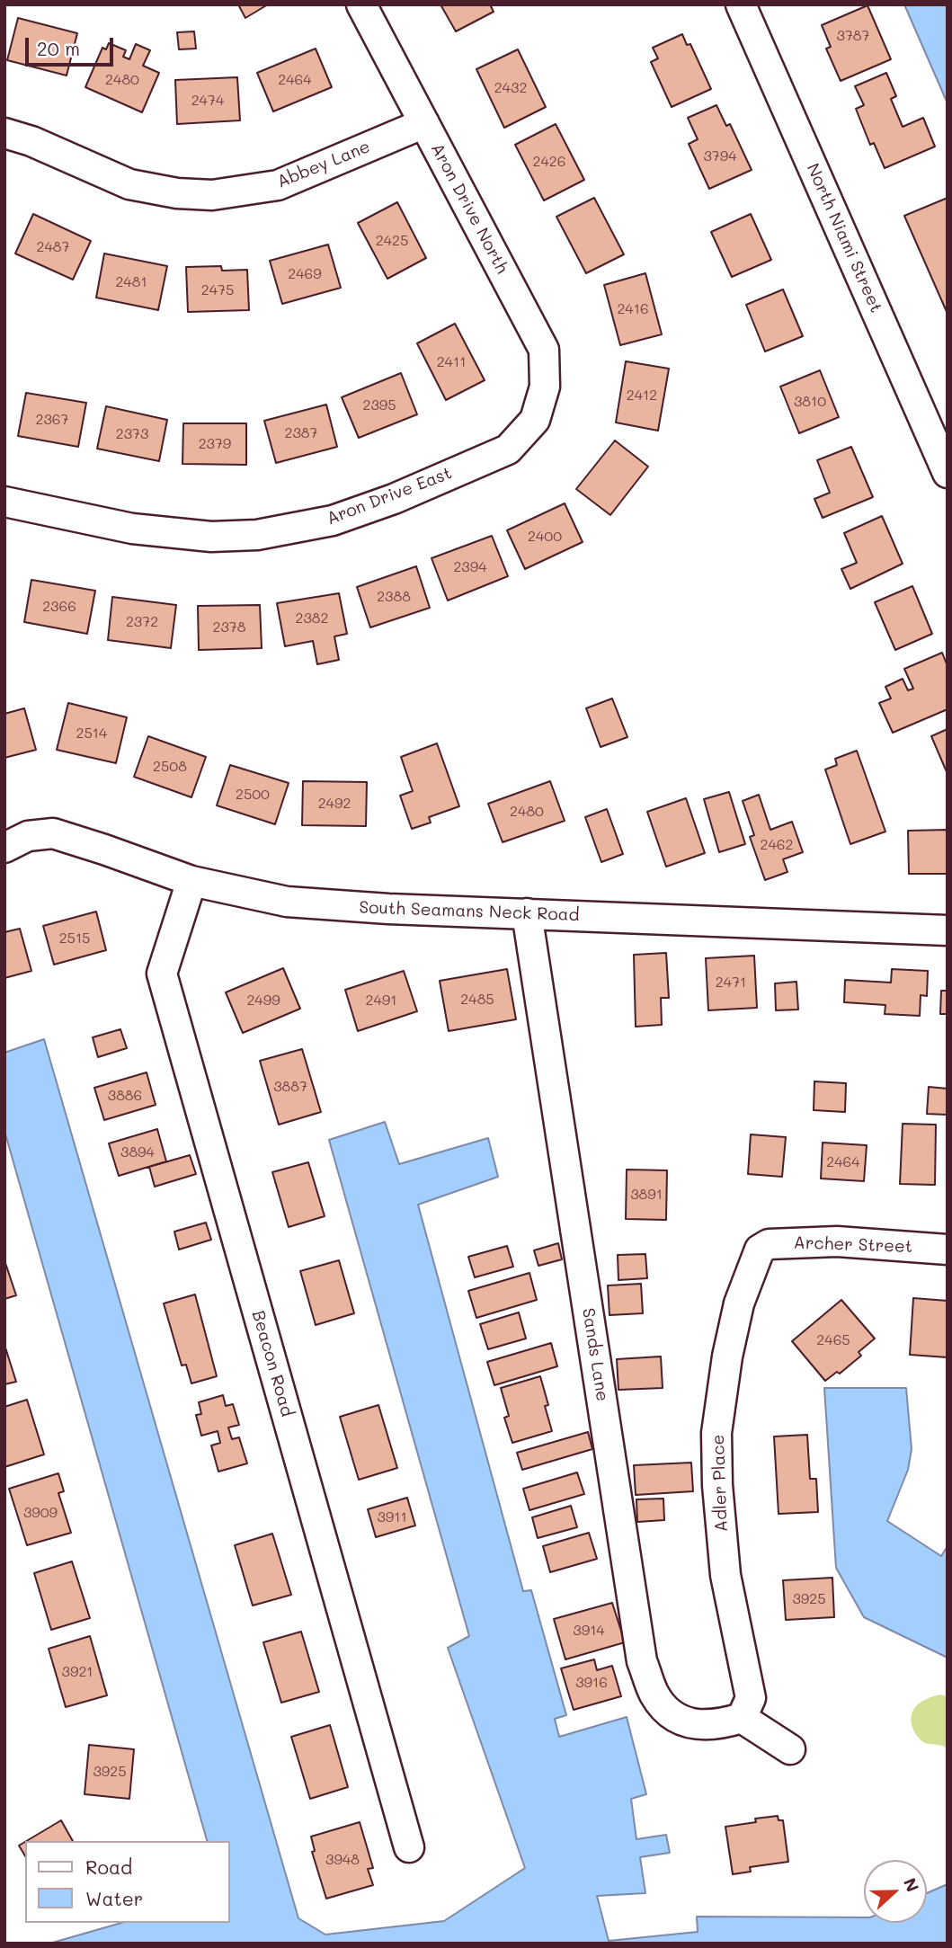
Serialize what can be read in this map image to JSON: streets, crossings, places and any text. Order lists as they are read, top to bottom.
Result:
{
  "streets": {
    "street": [
      "Abbey Lane",
      "Aron Drive North",
      "North Niami Street",
      "Aron Drive East",
      "South Seamans Neck Road",
      "Archer Street",
      "Sands Lane",
      "Beacon Road",
      "Adler Place"
    ]
  },
  "crossings": [
    ["Abbey Lane", "Aron Drive North"],
    ["Aron Drive North", "Aron Drive East"],
    ["South Seamans Neck Road", "Sands Lane"],
    ["South Seamans Neck Road", "Beacon Road"],
    ["Archer Street", "Adler Place"],
    ["Sands Lane", "Adler Place"]
  ],
  "house_numbers": [
    "3787",
    "2480",
    "2464",
    "2432",
    "2474",
    "3794",
    "2426",
    "2425",
    "2487",
    "2469",
    "2481",
    "2475",
    "2416",
    "2411",
    "2412",
    "3810",
    "2395",
    "2367",
    "2387",
    "2373",
    "2379",
    "2400",
    "2394",
    "2388",
    "2366",
    "2382",
    "2372",
    "2378",
    "2514",
    "2508",
    "2500",
    "2492",
    "2480",
    "2462",
    "2515",
    "2471",
    "2485",
    "2499",
    "2491",
    "3887",
    "3886",
    "3894",
    "2464",
    "3891",
    "2465",
    "3909",
    "3911",
    "3925",
    "3914",
    "3921",
    "3916",
    "3925",
    "3948"
  ],
  "legend": ["Road", "Water"],
  "scale_bar": "20 m",
  "north": "right"
}
